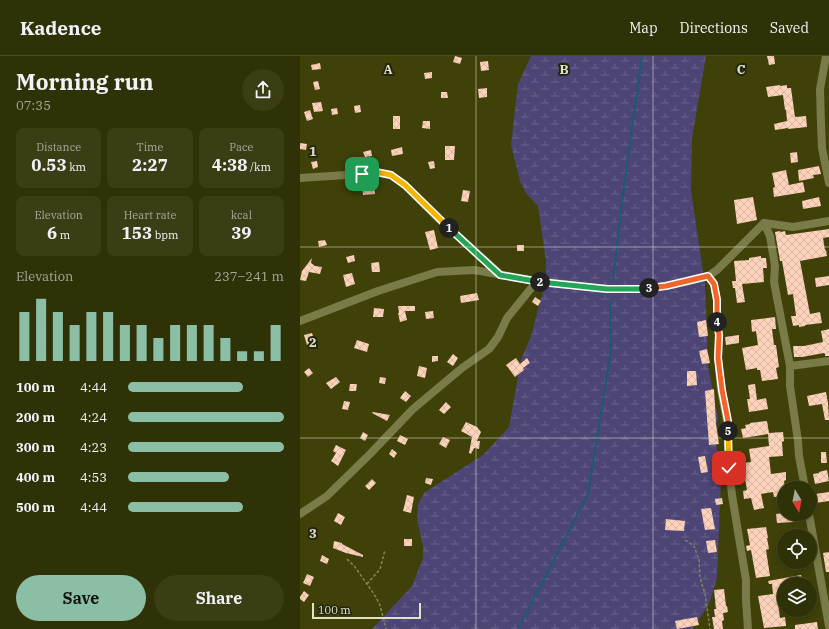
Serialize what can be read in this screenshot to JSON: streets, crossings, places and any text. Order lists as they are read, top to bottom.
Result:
{
  "scale_bar": "100 m",
  "north": "bottom",
  "page": {
    "header": "Kadence",
    "nav": ["Map", "Directions", "Saved"],
    "heading": ["Morning run", "07:35"],
    "stats": [
      ["Distance", "0.53 km"],
      ["Time", "2:27"],
      ["Pace", "4:38 /km"],
      ["Elevation", "6 m"],
      ["Heart rate", "153 bpm"],
      ["kcal", "39"]
    ],
    "pins": [
      "1",
      "2",
      "3",
      "4",
      "5"
    ],
    "chart": ["Elevation", "237–241 m"],
    "list": [
      {
        "name": "100 m",
        "note": "4:44"
      },
      {
        "name": "200 m",
        "note": "4:24"
      },
      {
        "name": "300 m",
        "note": "4:23"
      },
      {
        "name": "400 m",
        "note": "4:53"
      },
      {
        "name": "500 m",
        "note": "4:44"
      }
    ],
    "buttons": ["Save", "Share"],
    "scale": "100 m"
  },
  "grid": {
    "columns": ["A", "B", "C"],
    "rows": ["1", "2", "3"]
  }
}
